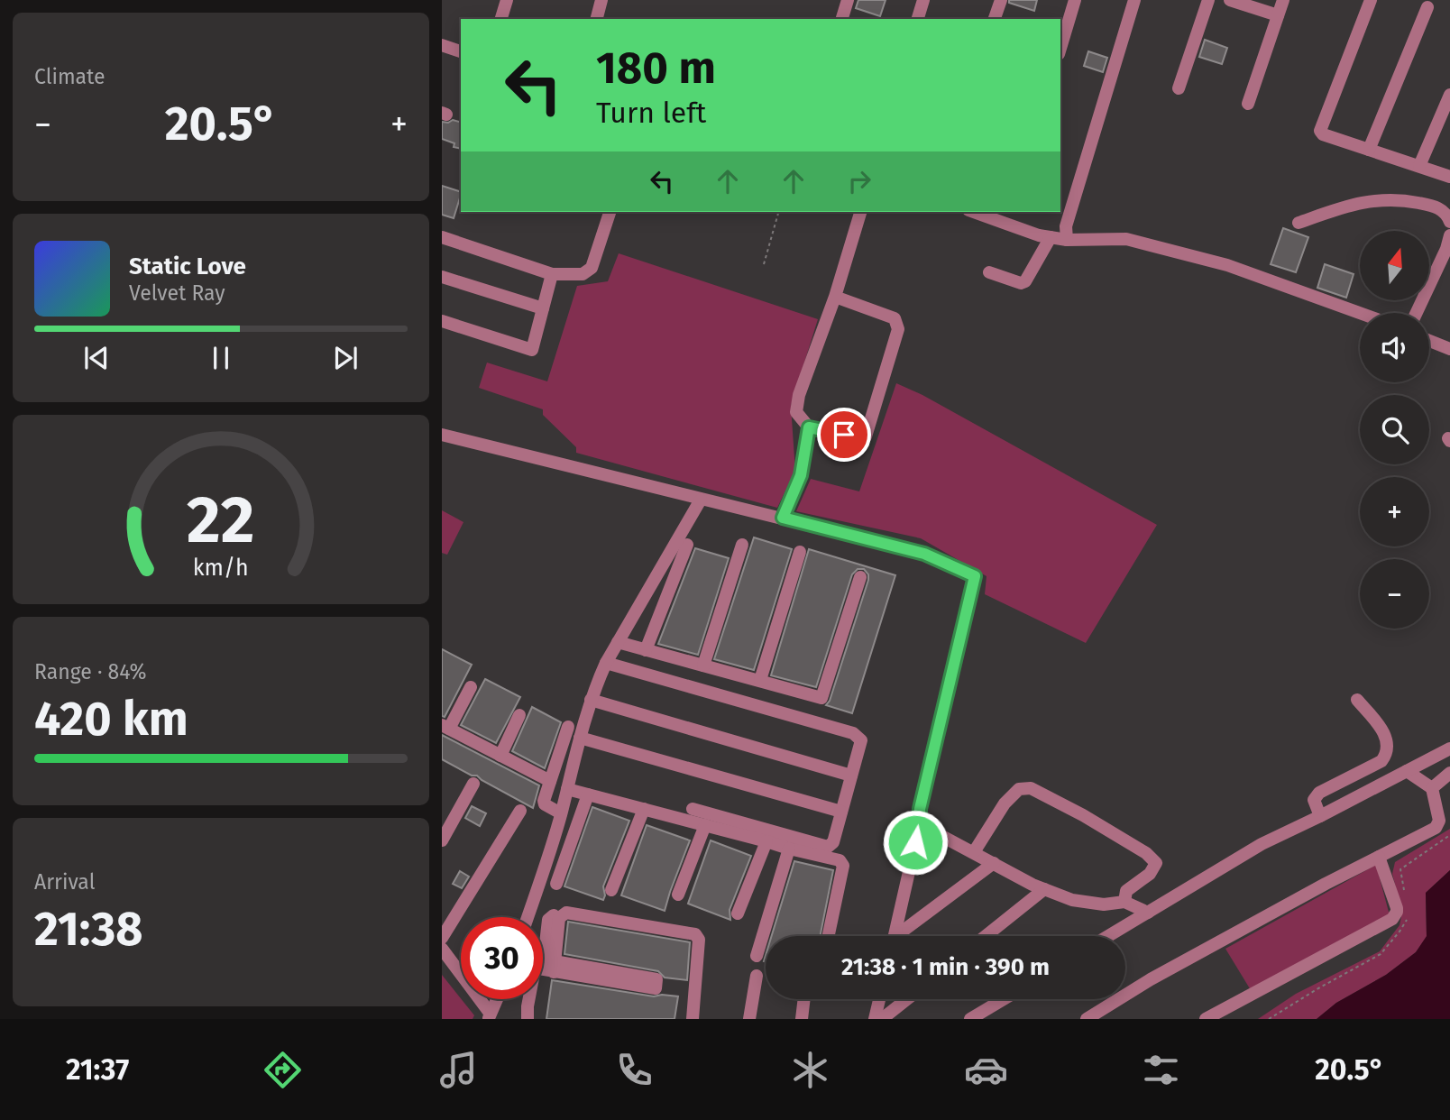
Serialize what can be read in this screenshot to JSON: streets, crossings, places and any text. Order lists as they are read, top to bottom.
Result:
{
  "north": "top",
  "page": {
    "tile": [
      "Climate",
      ["Range · 84%", "420 km"],
      ["Arrival", "21:38"]
    ],
    "turn": ["180 m", "Turn left"],
    "heat": ["−", "20.5°", "+"],
    "map_buttons": ["+", "−"],
    "song": ["Static Love", "Velvet Ray"],
    "limit": "30",
    "trip": "21:38 · 1 min · 390 m",
    "tabs": ["21:37", "20.5°"],
    "gauge": ["22", "km/h"]
  }
}
